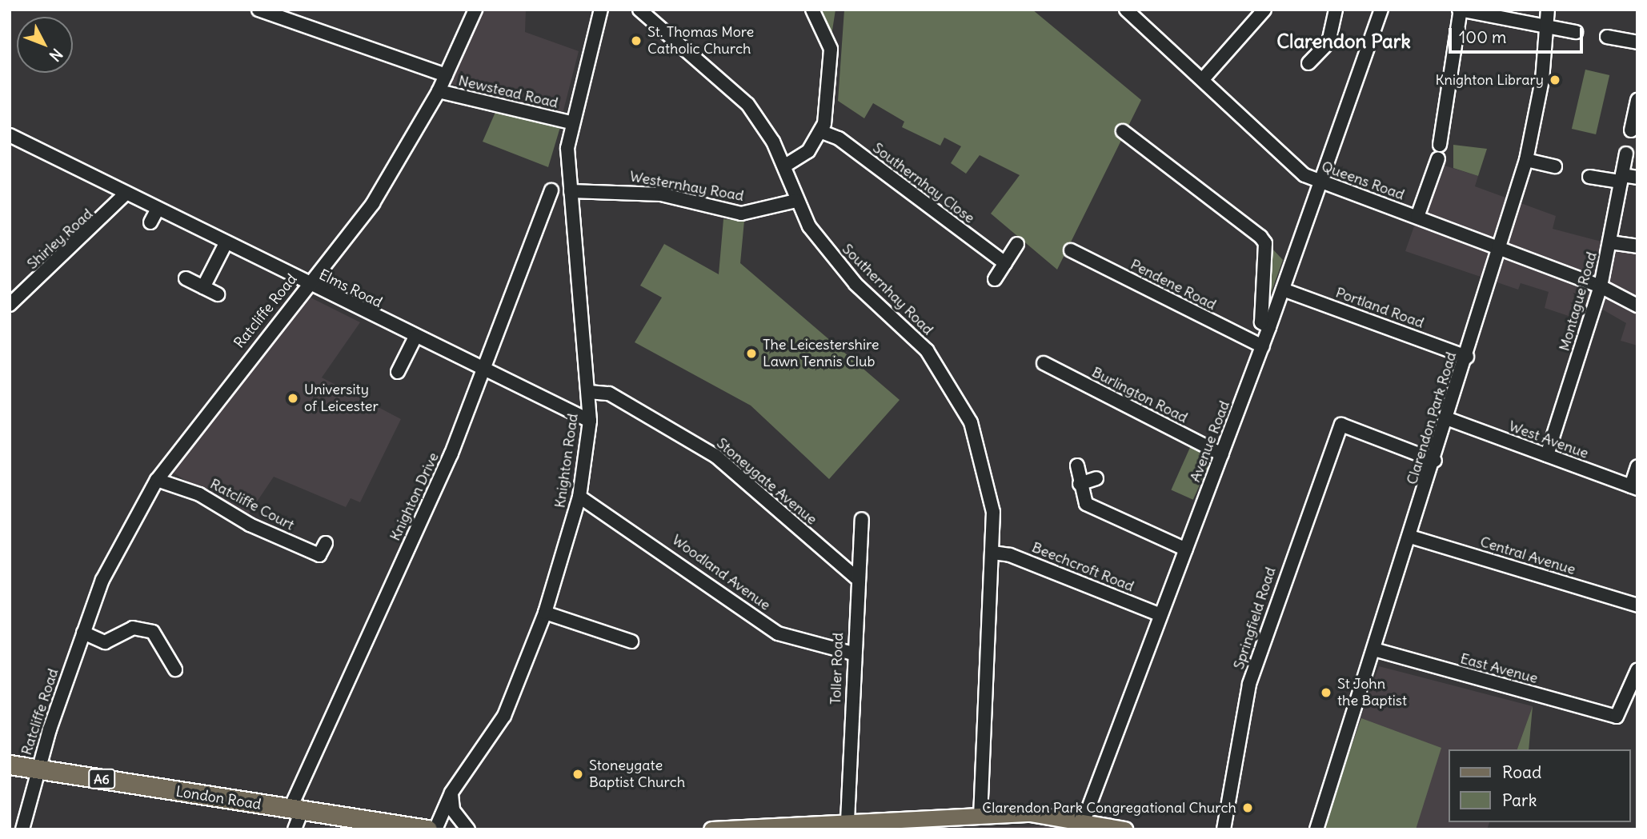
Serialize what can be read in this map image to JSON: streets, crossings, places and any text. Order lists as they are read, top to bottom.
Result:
{
  "streets": {
    "highway": ["A6", "London Road"],
    "street": [
      "Newstead Road",
      "Queens Road",
      "Southernhay Close",
      "Westernhay Road",
      "Shirley Road",
      "Pendene Road",
      "Elms Road",
      "Southernhay Road",
      "Montague Road",
      "Portland Road",
      "Ratcliffe Road",
      "Burlington Road",
      "Clarendon Park Road",
      "West Avenue",
      "Avenue Road",
      "Knighton Road",
      "Stoneygate Avenue",
      "Knighton Drive",
      "Ratcliffe Court",
      "Central Avenue",
      "Beechcroft Road",
      "Woodland Avenue",
      "Springfield Road",
      "Toller Road",
      "East Avenue"
    ]
  },
  "crossings": [
    ["Newstead Road", "Ratcliffe Road"],
    ["Newstead Road", "Knighton Road"],
    ["Queens Road", "Montague Road"],
    ["Queens Road", "Clarendon Park Road"],
    ["Queens Road", "Avenue Road"],
    ["Westernhay Road", "Southernhay Road"],
    ["Westernhay Road", "Knighton Road"],
    ["Shirley Road", "Elms Road"],
    ["Pendene Road", "Avenue Road"],
    ["Elms Road", "Ratcliffe Road"],
    ["Elms Road", "Knighton Road"],
    ["Elms Road", "Knighton Drive"],
    ["Southernhay Road", "Beechcroft Road"],
    ["Montague Road", "West Avenue"],
    ["Portland Road", "Clarendon Park Road"],
    ["Portland Road", "Avenue Road"],
    ["Ratcliffe Road", "Ratcliffe Court"],
    ["Ratcliffe Road", "London Road"],
    ["Burlington Road", "Avenue Road"],
    ["Clarendon Park Road", "West Avenue"],
    ["Clarendon Park Road", "Central Avenue"],
    ["Clarendon Park Road", "Springfield Road"],
    ["Clarendon Park Road", "East Avenue"],
    ["Avenue Road", "Beechcroft Road"],
    ["Knighton Road", "Stoneygate Avenue"],
    ["Knighton Road", "Woodland Avenue"],
    ["Stoneygate Avenue", "Toller Road"],
    ["Knighton Drive", "London Road"],
    ["Woodland Avenue", "Toller Road"]
  ],
  "districts": ["Clarendon Park"],
  "places": [
    "St. Thomas More Catholic Church",
    "Knighton Library",
    "The Leicestershire Lawn Tennis Club",
    "University of Leicester",
    "St John the Baptist",
    "Stoneygate Baptist Church",
    "Clarendon Park Congregational Church"
  ],
  "legend": ["Road", "Park"],
  "scale_bar": "100 m",
  "north": "bottom right"
}
